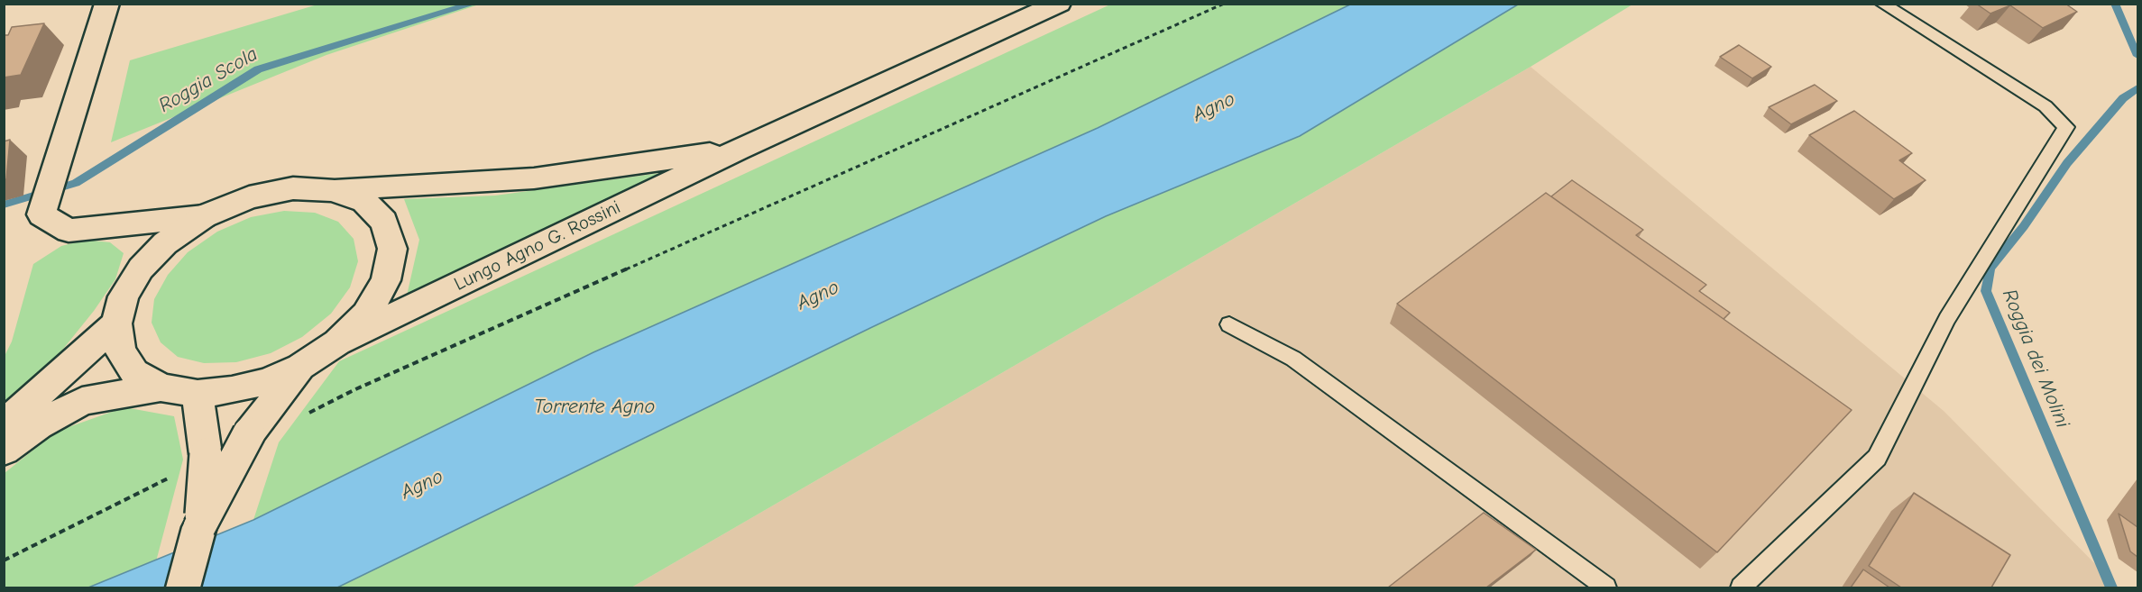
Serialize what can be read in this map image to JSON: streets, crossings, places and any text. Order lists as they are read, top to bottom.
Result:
{
  "streets": {
    "main road": ["Lungo Agno G. Rossini"]
  },
  "water": [
    "Roggia Scola",
    "Agno",
    "Roggia dei Molini",
    "Torrente Agno"
  ]
}
